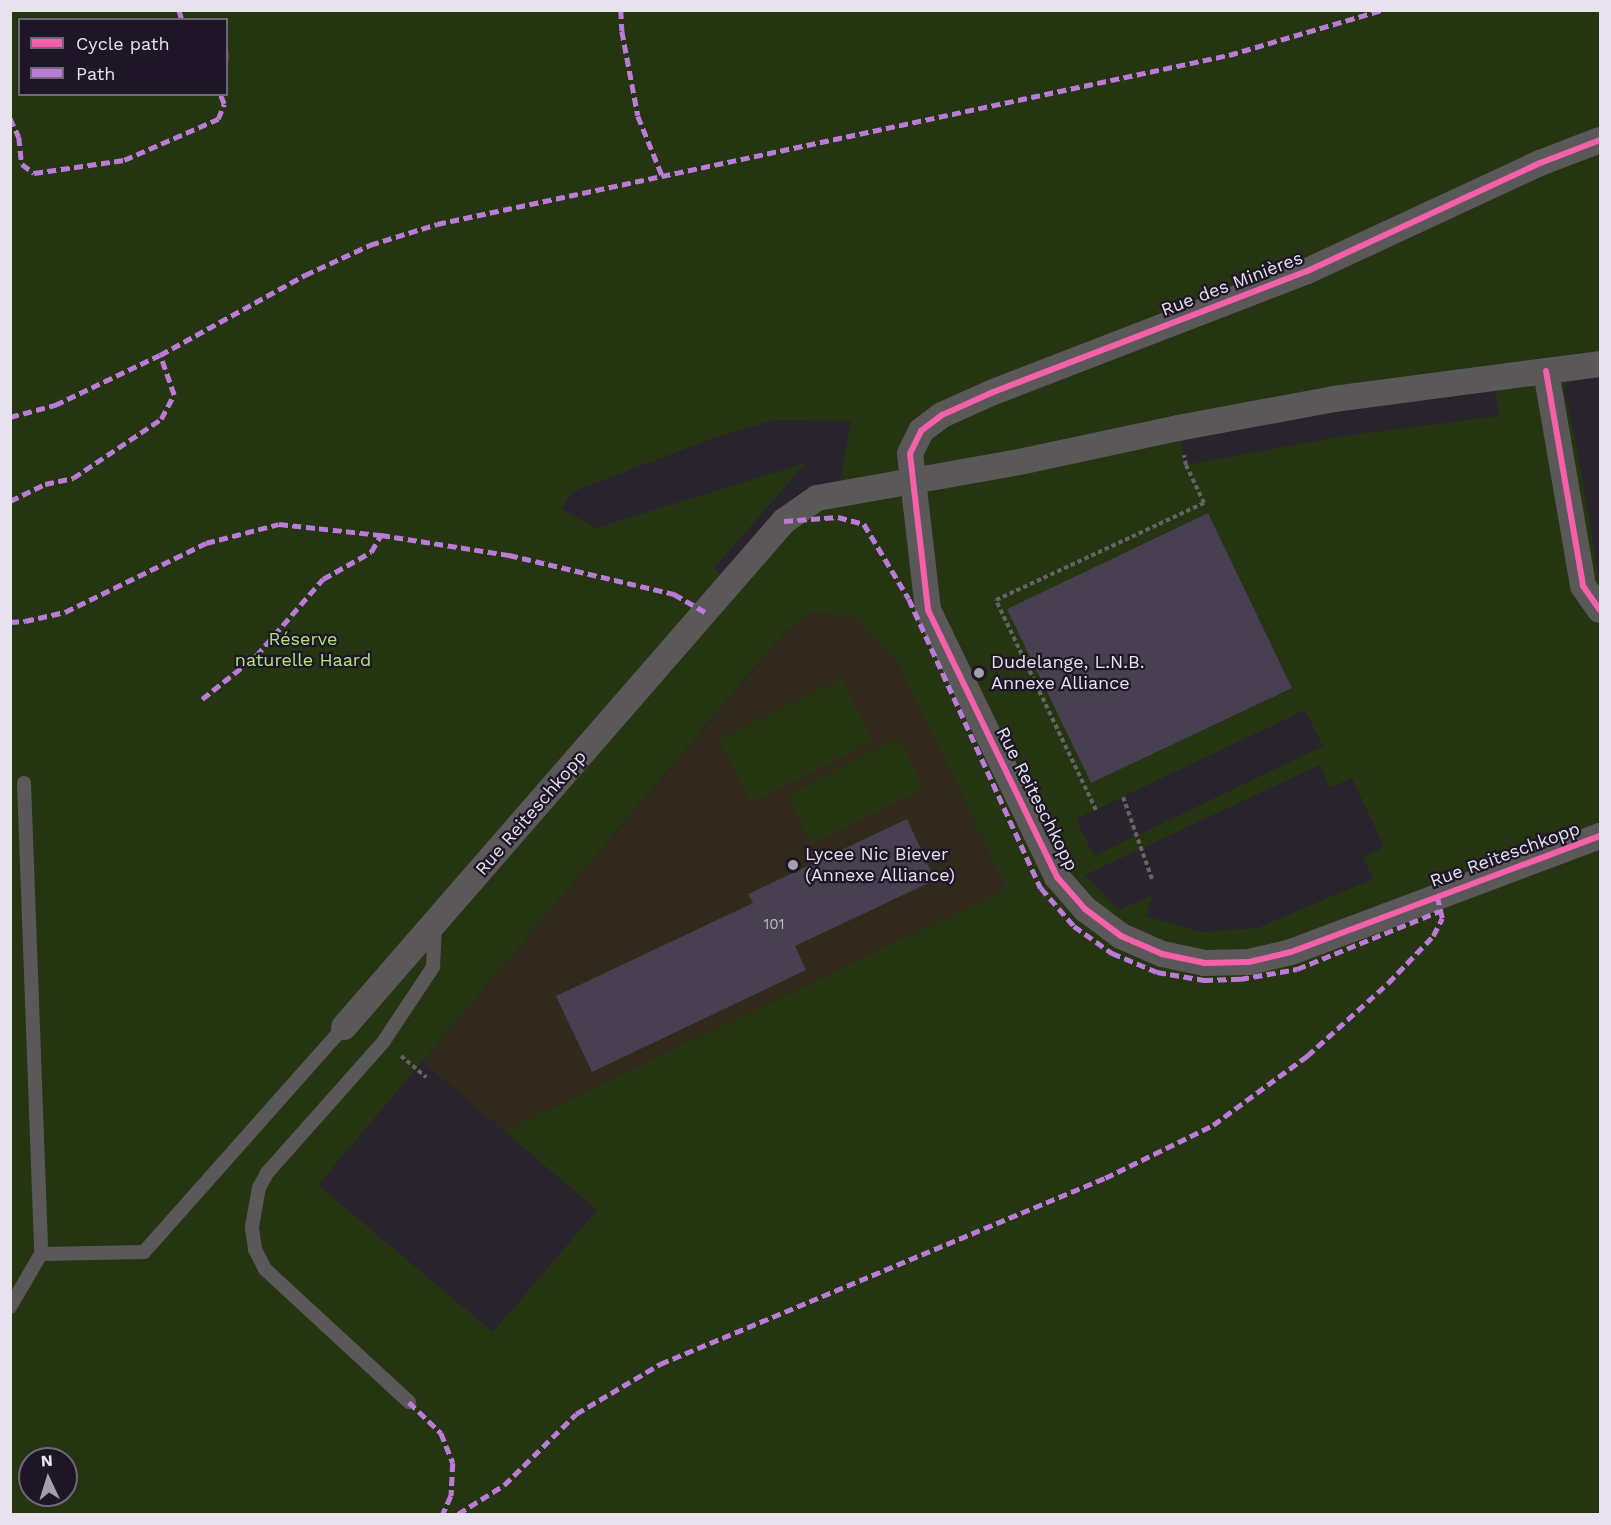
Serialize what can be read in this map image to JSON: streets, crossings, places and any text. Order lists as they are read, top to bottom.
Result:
{
  "streets": {
    "street": ["Rue des Minières", "Rue Reiteschkopp"]
  },
  "crossings": [
    ["Rue des Minières", "Rue Reiteschkopp"]
  ],
  "parks": ["Réserve naturelle Haard"],
  "places": ["Dudelange, L.N.B. Annexe Alliance", "Lycee Nic Biever (Annexe Alliance)"],
  "house_numbers": ["101"],
  "legend": ["Cycle path", "Path"],
  "north": "top"
}
